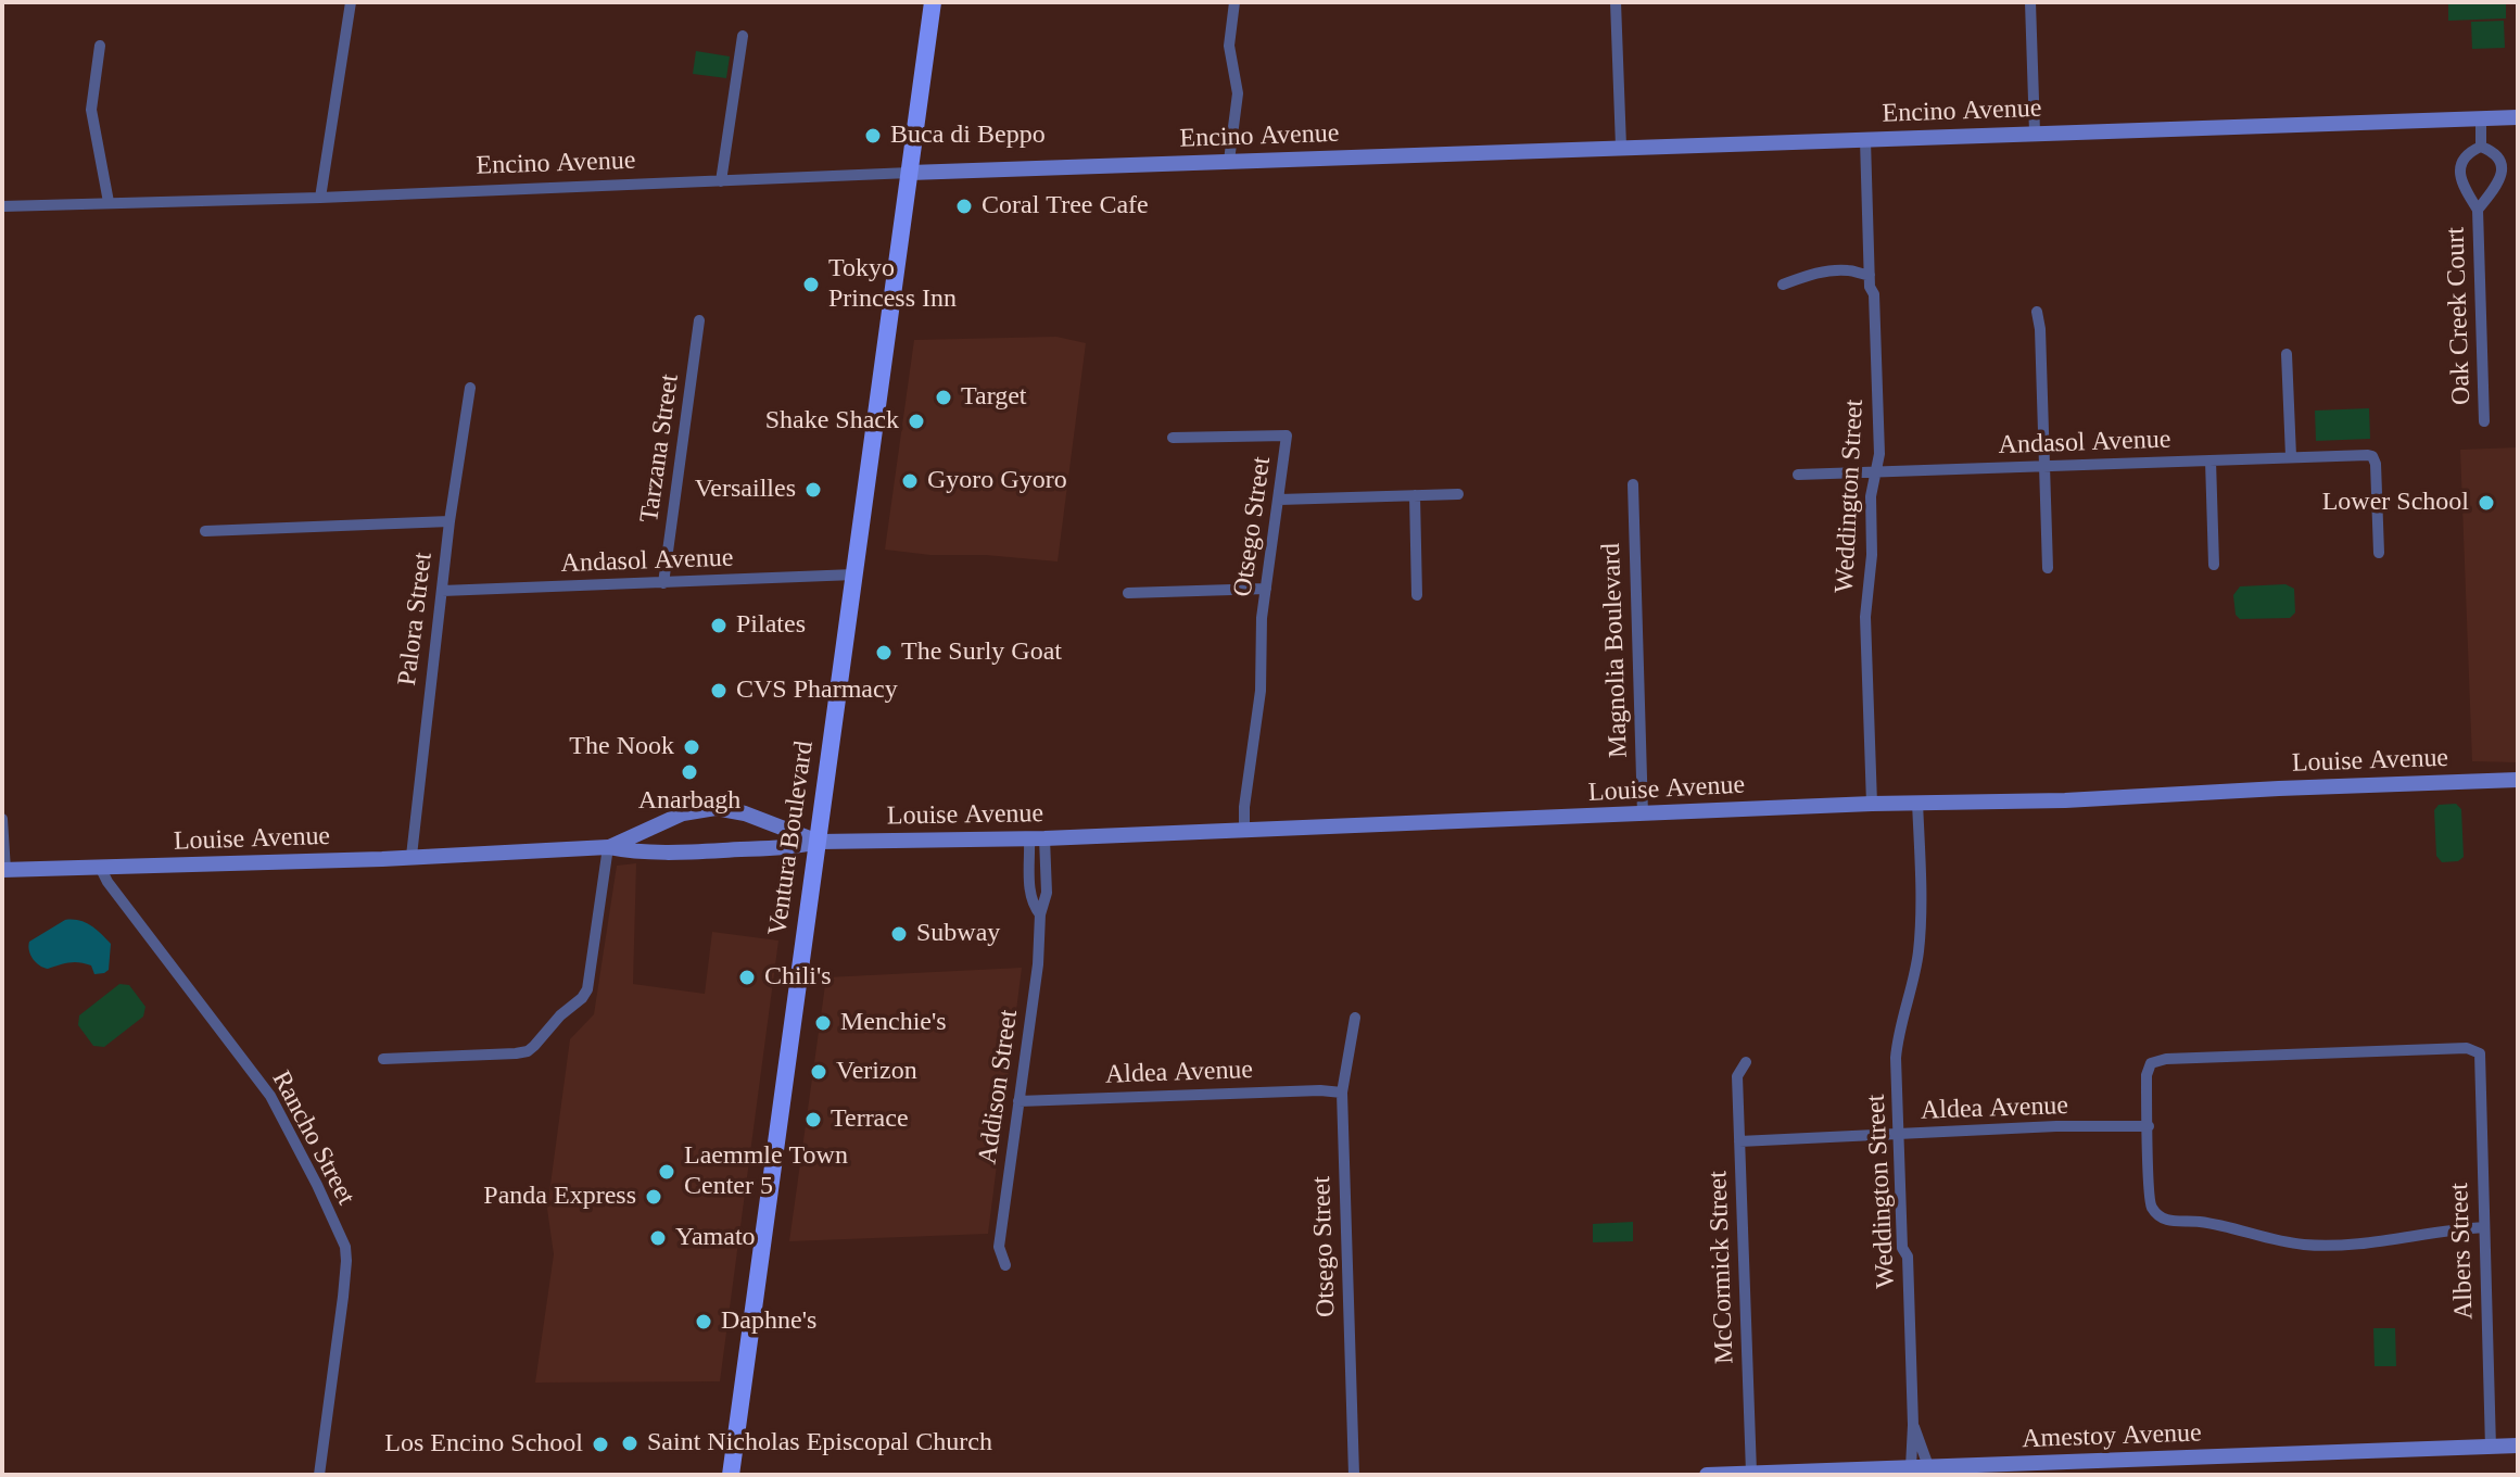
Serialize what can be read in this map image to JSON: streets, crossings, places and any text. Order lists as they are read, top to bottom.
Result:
{
  "streets": {
    "main road": ["Ventura Boulevard"],
    "street": [
      "Encino Avenue",
      "Oak Creek Court",
      "Andasol Avenue",
      "Tarzana Street",
      "Weddington Street",
      "Otsego Street",
      "Palora Street",
      "Magnolia Boulevard",
      "Louise Avenue",
      "Aldea Avenue",
      "Addison Street",
      "Rancho Street",
      "Albers Street",
      "McCormick Street",
      "Amestoy Avenue"
    ]
  },
  "crossings": [
    ["Encino Avenue", "Oak Creek Court"],
    ["Encino Avenue", "Weddington Street"],
    ["Encino Avenue", "Ventura Boulevard"],
    ["Andasol Avenue", "Tarzana Street"],
    ["Andasol Avenue", "Weddington Street"],
    ["Andasol Avenue", "Palora Street"],
    ["Andasol Avenue", "Ventura Boulevard"],
    ["Weddington Street", "Louise Avenue"],
    ["Weddington Street", "Aldea Avenue"],
    ["Weddington Street", "Amestoy Avenue"],
    ["Otsego Street", "Louise Avenue"],
    ["Otsego Street", "Aldea Avenue"],
    ["Palora Street", "Louise Avenue"],
    ["Magnolia Boulevard", "Louise Avenue"],
    ["Louise Avenue", "Ventura Boulevard"],
    ["Louise Avenue", "Addison Street"],
    ["Louise Avenue", "Rancho Street"],
    ["Aldea Avenue", "Addison Street"],
    ["Aldea Avenue", "Albers Street"],
    ["Aldea Avenue", "McCormick Street"],
    ["Albers Street", "Amestoy Avenue"],
    ["McCormick Street", "Amestoy Avenue"]
  ],
  "places": [
    "Buca di Beppo",
    "Coral Tree Cafe",
    "Tokyo Princess Inn",
    "Target",
    "Shake Shack",
    "Gyoro Gyoro",
    "Versailles",
    "Lower School",
    "Pilates",
    "The Surly Goat",
    "CVS Pharmacy",
    "The Nook",
    "Anarbagh",
    "Subway",
    "Chili's",
    "Menchie's",
    "Verizon",
    "Terrace",
    "Laemmle Town Center 5",
    "Panda Express",
    "Yamato",
    "Daphne's",
    "Saint Nicholas Episcopal Church",
    "Los Encino School"
  ]
}
